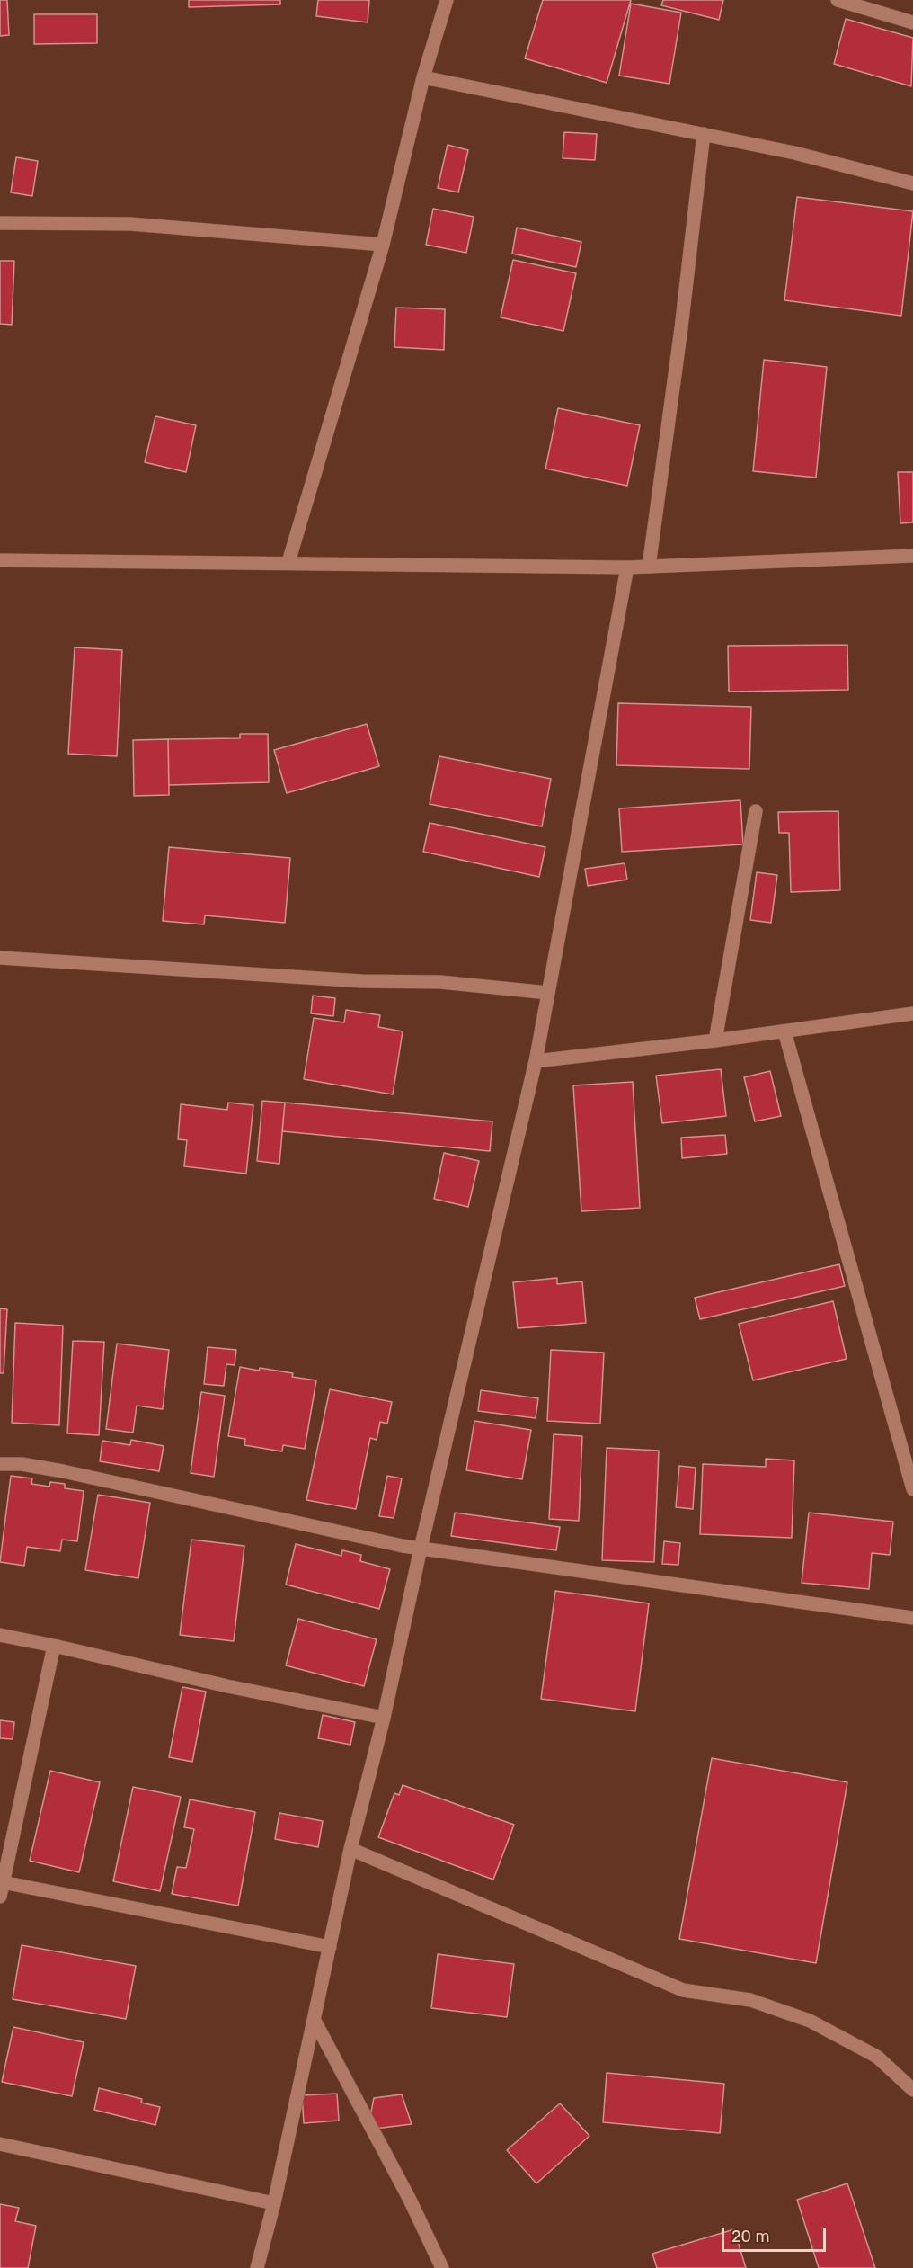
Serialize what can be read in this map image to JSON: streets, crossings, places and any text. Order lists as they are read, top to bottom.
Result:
{
  "scale_bar": "20 m"
}
